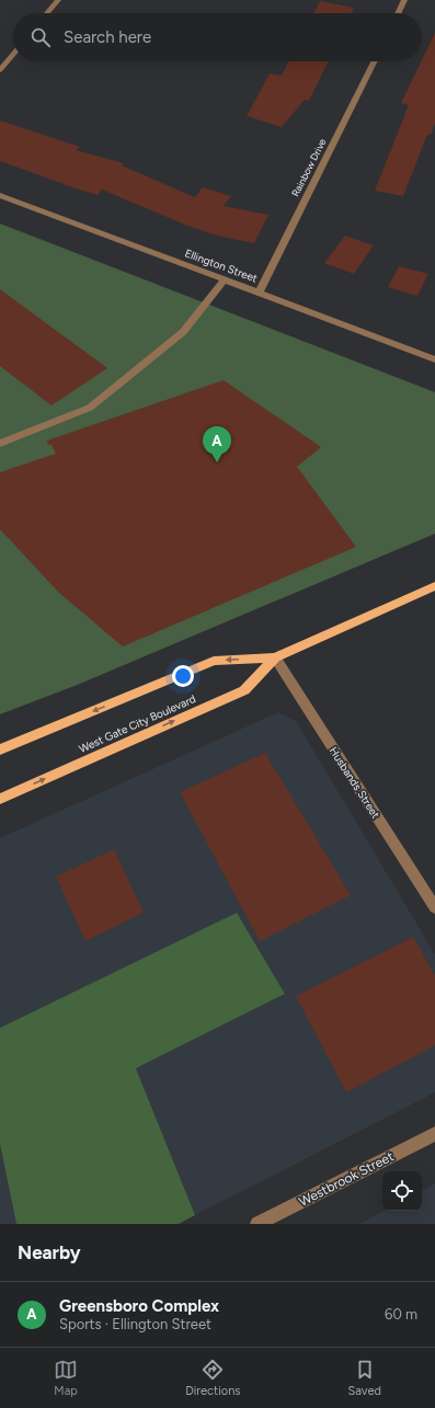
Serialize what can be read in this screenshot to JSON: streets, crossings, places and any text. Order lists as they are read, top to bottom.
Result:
{
  "streets": {
    "main road": ["West Gate City Boulevard"],
    "street": [
      "Rainbow Drive",
      "Ellington Street",
      "Husbands Street",
      "Westbrook Street"
    ]
  },
  "crossings": [
    ["Rainbow Drive", "Ellington Street"],
    ["West Gate City Boulevard", "Husbands Street"]
  ],
  "page": {
    "search": "Search here",
    "pins": "A",
    "heading": "Nearby",
    "list": [
      {
        "mark": "A",
        "name": "Greensboro Complex",
        "note": "Sports · Ellington Street",
        "value": "60 m"
      }
    ],
    "nav": ["Map", "Directions", "Saved"]
  }
}
